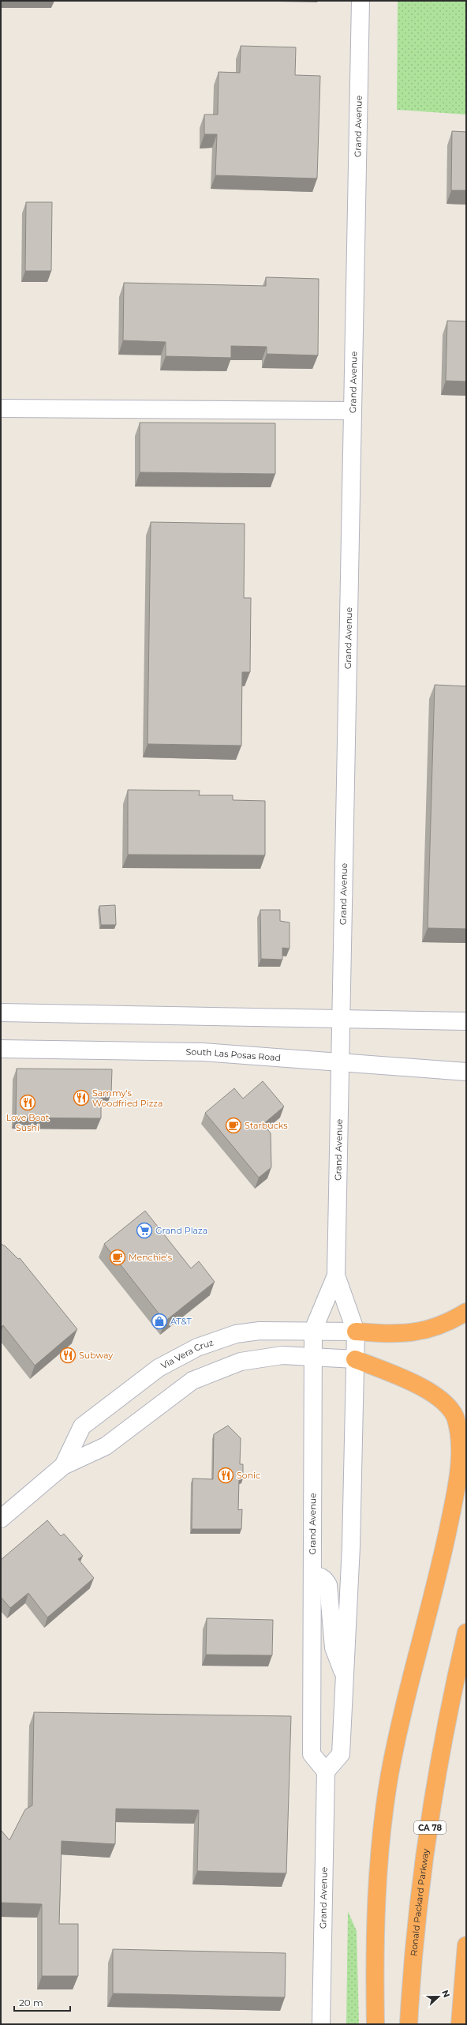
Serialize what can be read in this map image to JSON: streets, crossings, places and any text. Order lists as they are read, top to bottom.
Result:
{
  "streets": {
    "highway": ["CA 78", "Ronald Packard Parkway"],
    "main road": ["Grand Avenue", "South Las Posas Road", "Via Vera Cruz"]
  },
  "crossings": [
    ["Grand Avenue", "South Las Posas Road"],
    ["Grand Avenue", "Via Vera Cruz"]
  ],
  "places": {
    "restaurant": [
      "Sammy's Woodfried Pizza",
      "Love Boat Sushi",
      "Subway",
      "Sonic"
    ],
    "cafe": ["Starbucks", "Menchie's"],
    "supermarket": ["Grand Plaza"],
    "shop": ["AT&T"]
  },
  "scale_bar": "20 m",
  "north": "right"
}
